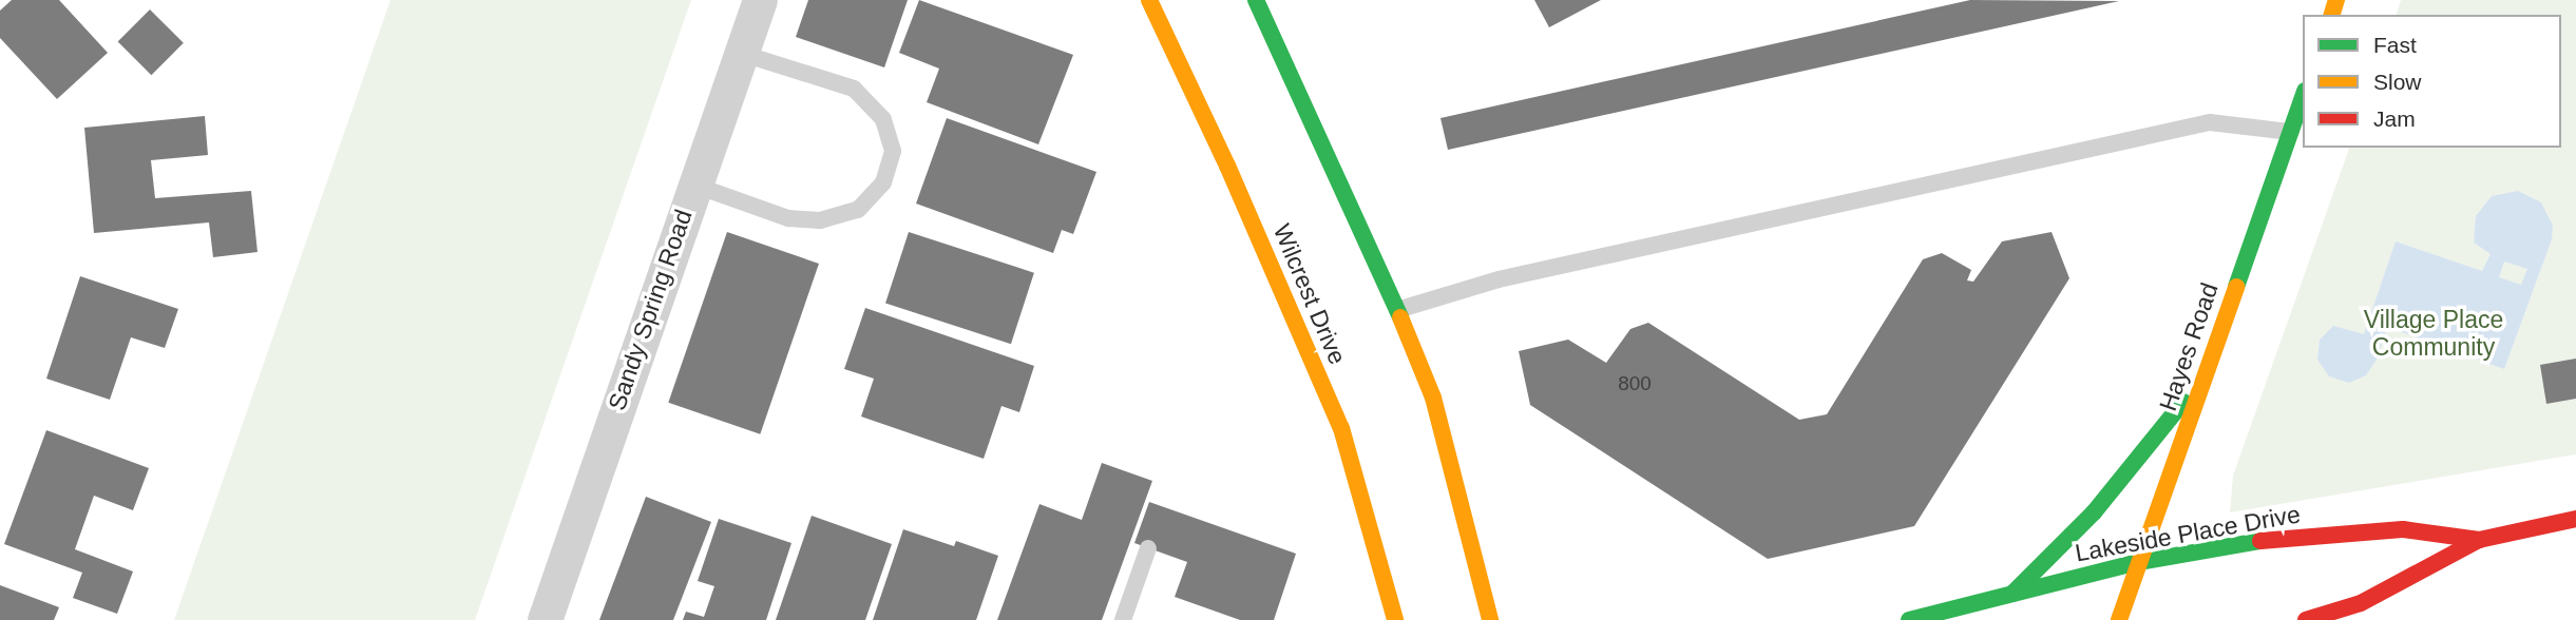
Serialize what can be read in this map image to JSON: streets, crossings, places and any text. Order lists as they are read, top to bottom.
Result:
{
  "streets": {
    "street": [
      "Wilcrest Drive",
      "Sandy Spring Road",
      "Hayes Road",
      "Lakeside Place Drive"
    ]
  },
  "crossings": [
    ["Hayes Road", "Lakeside Place Drive"]
  ],
  "parks": ["Village Place Community"],
  "house_numbers": ["800"],
  "legend": ["Fast", "Slow", "Jam"]
}
